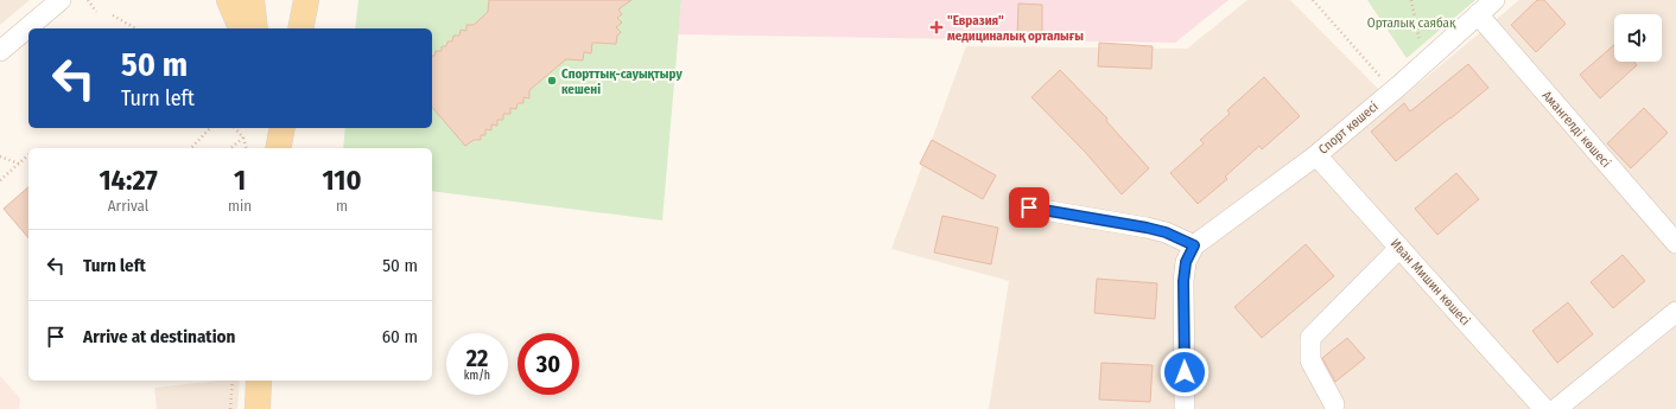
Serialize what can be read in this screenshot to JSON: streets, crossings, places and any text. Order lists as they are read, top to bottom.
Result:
{
  "streets": {
    "street": ["Спорт көшесі", "Амангелді көшесі", "Иван Мишин көшесі"]
  },
  "crossings": [
    ["Спорт көшесі", "Амангелді көшесі"],
    ["Спорт көшесі", "Иван Мишин көшесі"]
  ],
  "parks": ["Орталық саябақ"],
  "places": {
    "health": ["\"Евразия\" медициналық орталығы"],
    "other": ["Спорттық-сауықтыру кешені"]
  },
  "page": {
    "turn": ["50 m", "Turn left"],
    "eta": [
      "14:27",
      "Arrival",
      "1",
      "min",
      "110",
      "m"
    ],
    "list": [
      {
        "name": "Turn left",
        "value": "50 m"
      },
      {
        "name": "Arrive at destination",
        "value": "60 m"
      }
    ],
    "speed": "22 km/h",
    "limit": "30"
  }
}
